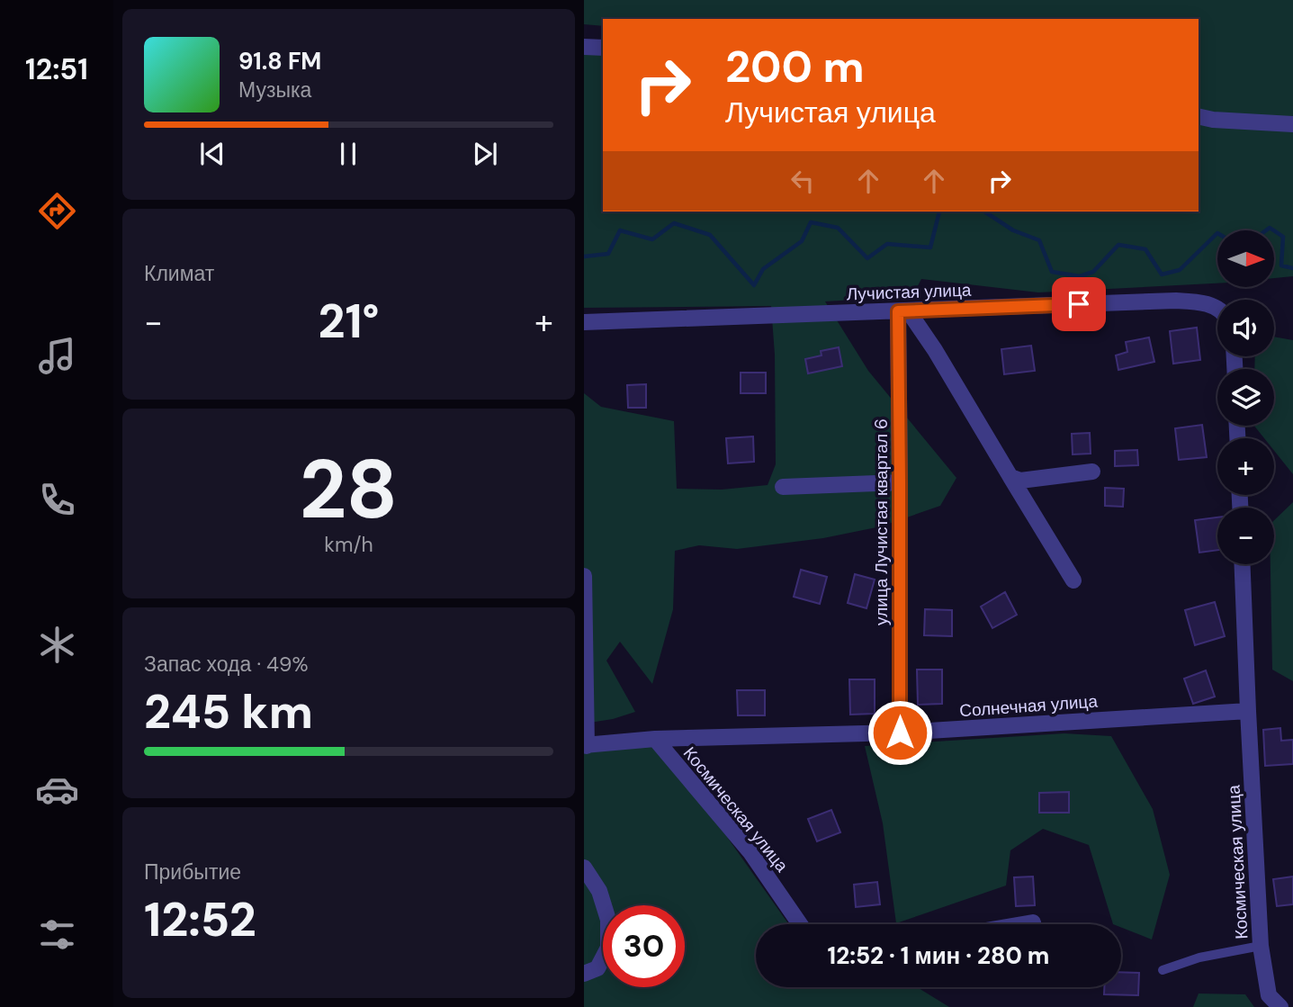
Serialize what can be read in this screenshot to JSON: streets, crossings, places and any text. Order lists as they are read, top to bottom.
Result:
{
  "streets": {
    "street": [
      "Лучистая улица",
      "улица Лучистая квартал 6",
      "Солнечная улица",
      "Космическая улица"
    ]
  },
  "crossings": [
    ["Лучистая улица", "улица Лучистая квартал 6"],
    ["улица Лучистая квартал 6", "Солнечная улица"],
    ["Солнечная улица", "Космическая улица"]
  ],
  "north": "right",
  "page": {
    "tabs": "12:51",
    "turn": ["200 m", "Лучистая улица"],
    "song": ["91.8 FM", "Музыка"],
    "tile": [
      "Климат",
      ["28", "km/h"],
      ["Запас хода · 49%", "245 km"],
      ["Прибытие", "12:52"]
    ],
    "map_buttons": ["+", "−"],
    "heat": ["−", "21°", "+"],
    "limit": "30",
    "trip": "12:52 · 1 мин · 280 m"
  }
}
